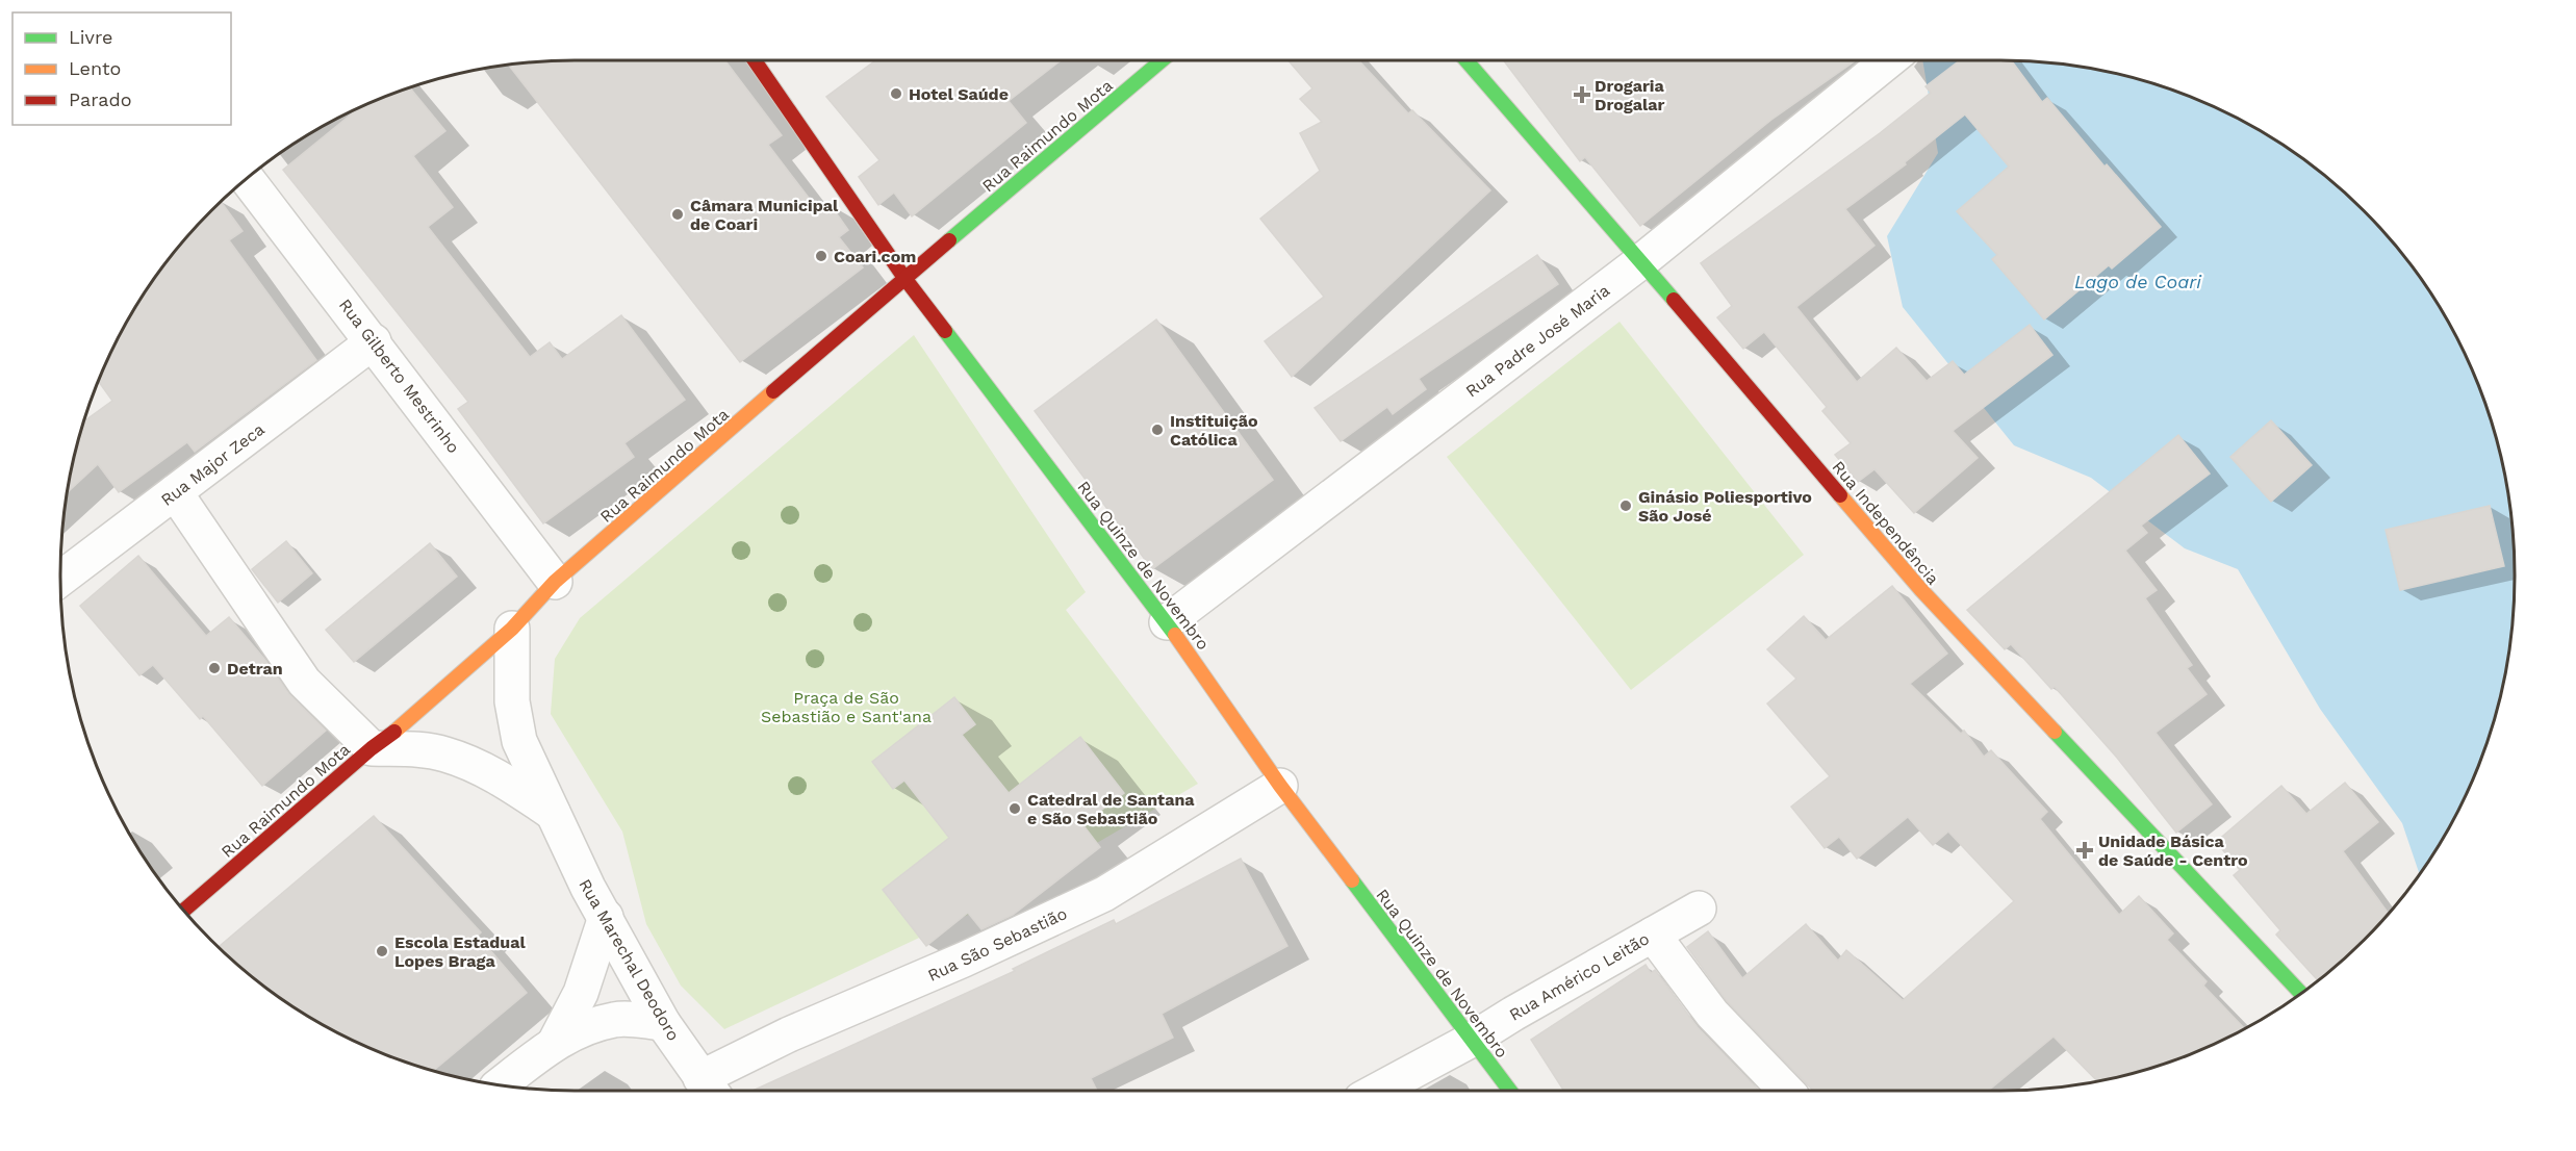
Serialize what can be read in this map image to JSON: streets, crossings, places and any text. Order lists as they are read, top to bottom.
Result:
{
  "streets": {
    "street": [
      "Rua Raimundo Mota",
      "Rua Padre José Maria",
      "Rua Gilberto Mestrinho",
      "Rua Major Zeca",
      "Rua Independência",
      "Rua Quinze de Novembro",
      "Rua São Sebastião",
      "Rua Marechal Deodoro",
      "Rua Américo Leitão"
    ]
  },
  "crossings": [
    ["Rua Raimundo Mota", "Rua Gilberto Mestrinho"],
    ["Rua Raimundo Mota", "Rua Quinze de Novembro"],
    ["Rua Raimundo Mota", "Rua Marechal Deodoro"],
    ["Rua Padre José Maria", "Rua Independência"],
    ["Rua Padre José Maria", "Rua Quinze de Novembro"],
    ["Rua Gilberto Mestrinho", "Rua Major Zeca"],
    ["Rua Quinze de Novembro", "Rua São Sebastião"],
    ["Rua Quinze de Novembro", "Rua Américo Leitão"],
    ["Rua São Sebastião", "Rua Marechal Deodoro"]
  ],
  "water": ["Lago de Coari"],
  "parks": ["Praça de São Sebastião e Sant'ana"],
  "places": {
    "other": [
      "Hotel Saúde",
      "Câmara Municipal de Coari",
      "Coari.com",
      "Instituição Católica",
      "Ginásio Poliesportivo São José",
      "Detran",
      "Catedral de Santana e São Sebastião",
      "Escola Estadual Lopes Braga"
    ],
    "health": ["Drogaria Drogalar", "Unidade Básica de Saúde - Centro"]
  },
  "legend": ["Livre", "Lento", "Parado"]
}
